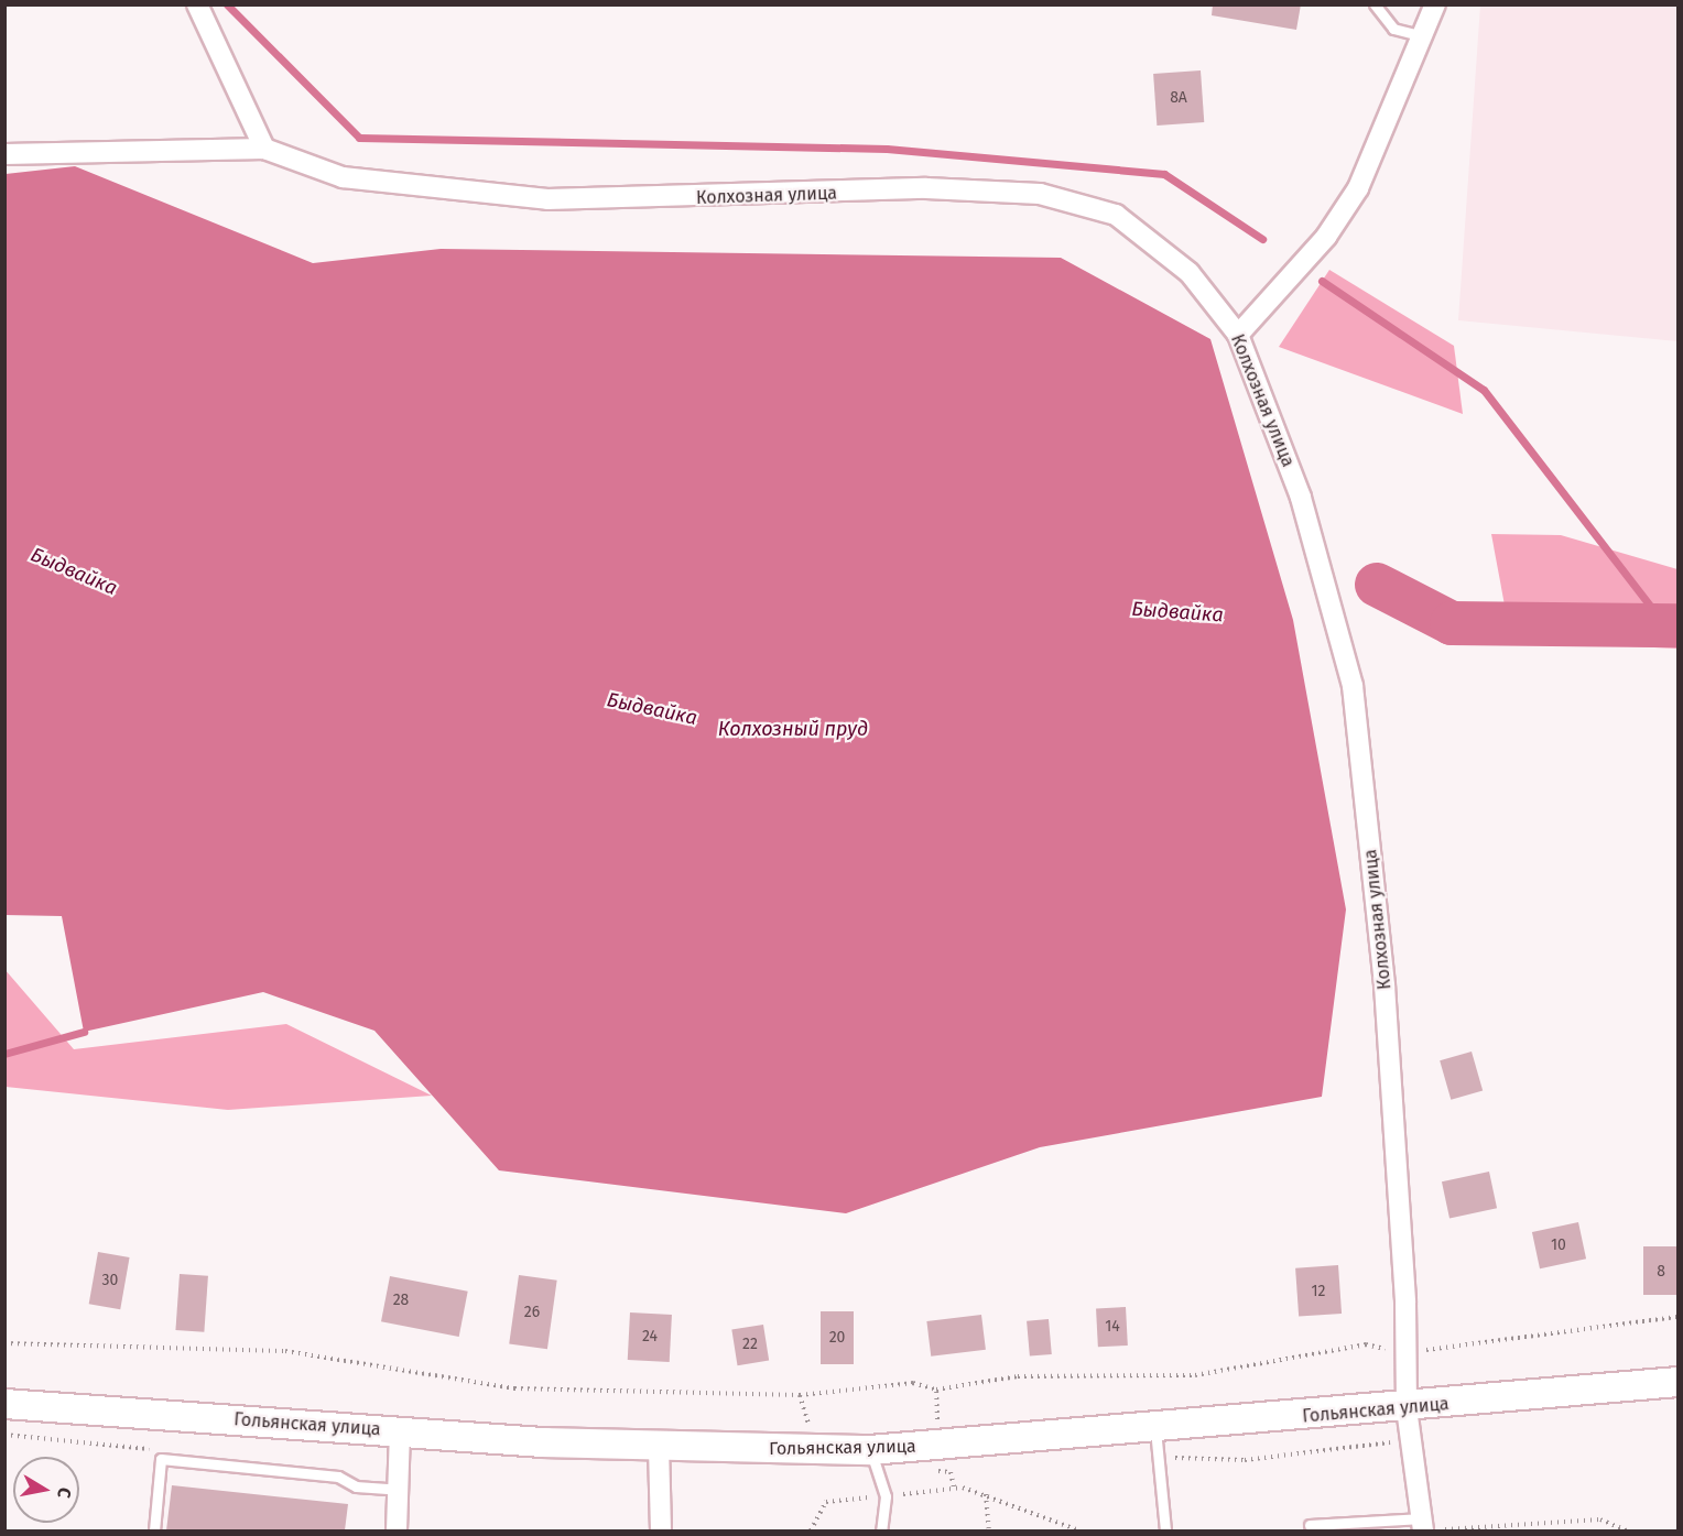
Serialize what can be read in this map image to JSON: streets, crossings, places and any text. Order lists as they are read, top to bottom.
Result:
{
  "streets": {
    "main road": ["Гольянская улица"],
    "street": ["Колхозная улица"]
  },
  "crossings": [
    ["Колхозная улица", "Гольянская улица"]
  ],
  "water": ["Быдвайка", "Колхозный пруд"],
  "house_numbers": [
    "8А",
    "10",
    "8",
    "30",
    "12",
    "28",
    "26",
    "14",
    "24",
    "20",
    "22"
  ],
  "north": "right"
}
